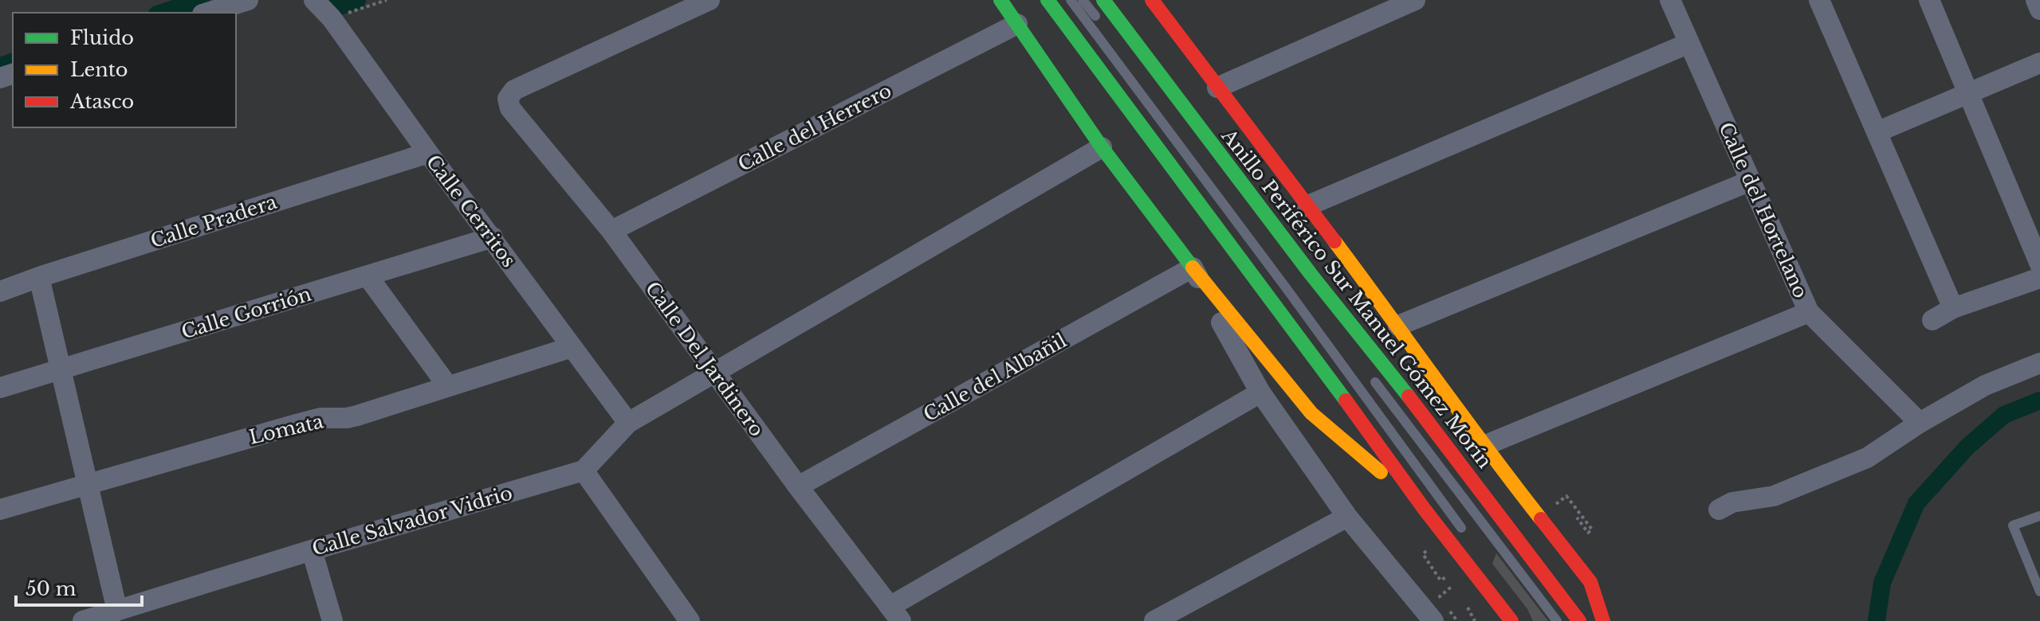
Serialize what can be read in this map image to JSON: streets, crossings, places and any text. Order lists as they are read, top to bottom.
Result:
{
  "streets": {
    "main road": ["Anillo Periférico Sur Manuel Gómez Morín"],
    "street": [
      "Calle del Herrero",
      "Calle del Hortelano",
      "Calle Cerritos",
      "Calle Pradera",
      "Calle Gorrión",
      "Calle Del Jardinero",
      "Calle del Albañil",
      "Lomata",
      "Calle Salvador Vidrio"
    ]
  },
  "crossings": [
    ["Calle del Herrero", "Calle Del Jardinero"],
    ["Calle Cerritos", "Calle Pradera"],
    ["Calle Cerritos", "Calle Gorrión"],
    ["Calle Cerritos", "Lomata"],
    ["Calle Del Jardinero", "Calle del Albañil"]
  ],
  "legend": ["Fluido", "Lento", "Atasco"],
  "scale_bar": "50 m"
}
